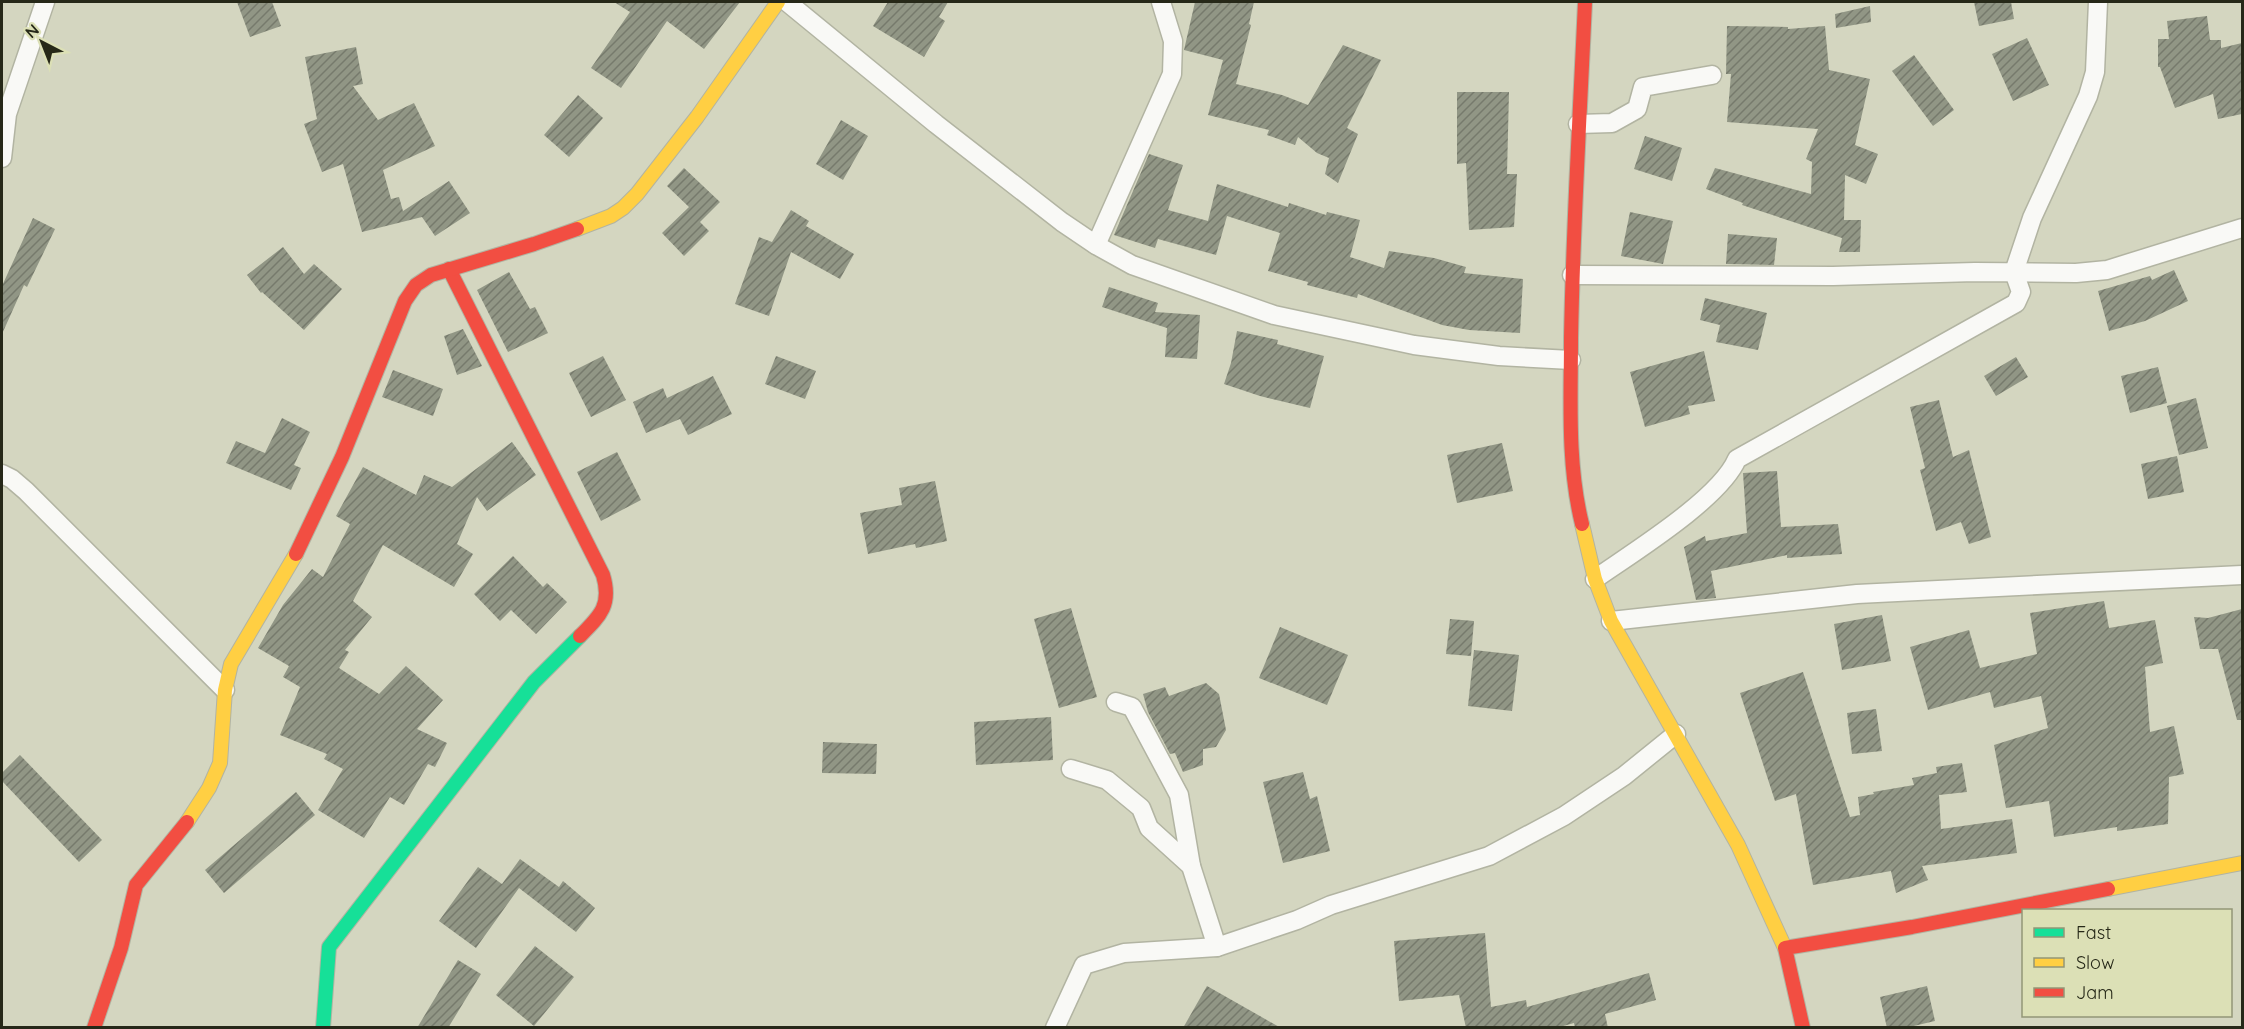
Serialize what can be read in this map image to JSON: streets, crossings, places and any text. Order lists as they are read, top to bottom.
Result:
{
  "legend": ["Fast", "Slow", "Jam"],
  "north": "top left"
}
